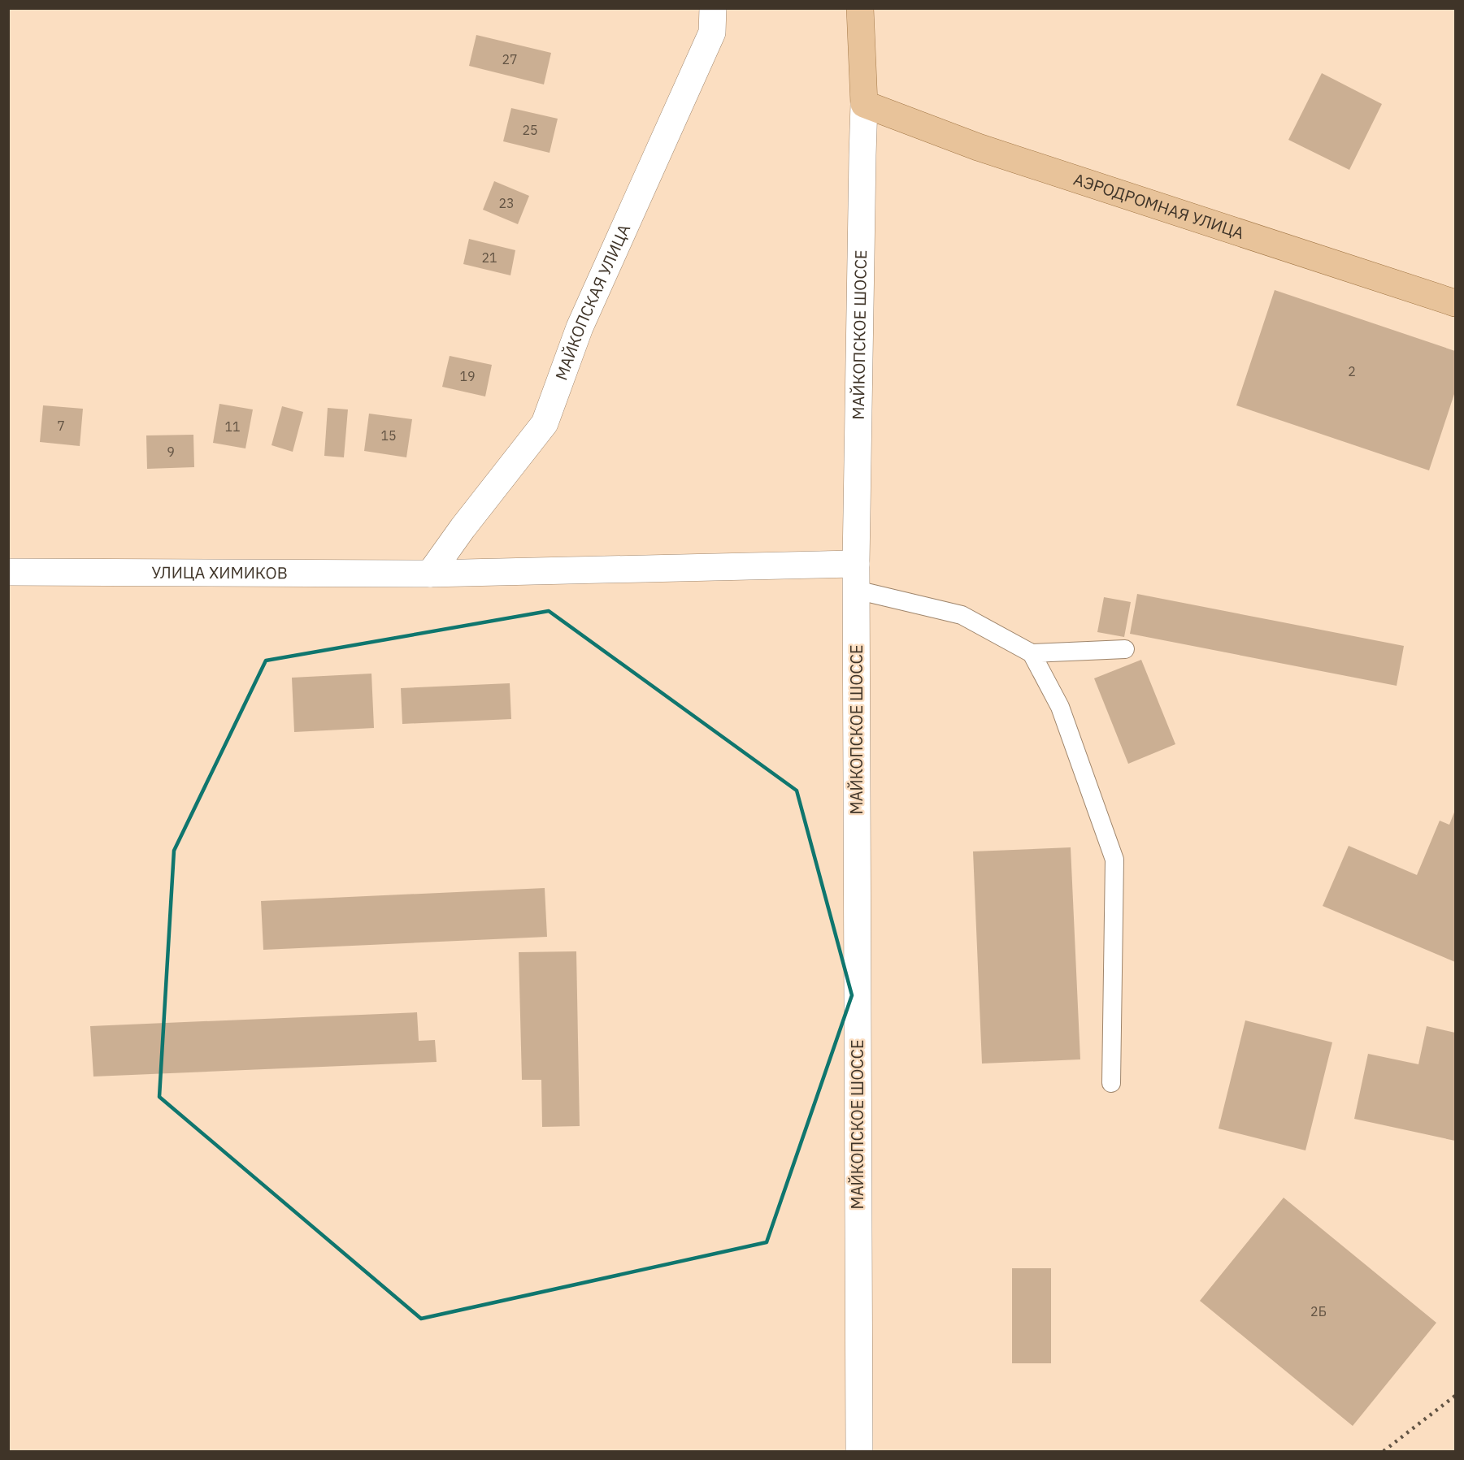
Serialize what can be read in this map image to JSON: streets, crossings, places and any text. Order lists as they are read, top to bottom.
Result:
{
  "streets": {
    "main road": ["АЭРОДРОМНАЯ УЛИЦА", "МАЙКОПСКОЕ ШОССЕ"],
    "street": ["МАЙКОПСКАЯ УЛИЦА", "УЛИЦА ХИМИКОВ"]
  },
  "crossings": [
    ["АЭРОДРОМНАЯ УЛИЦА", "МАЙКОПСКОЕ ШОССЕ"],
    ["МАЙКОПСКАЯ УЛИЦА", "УЛИЦА ХИМИКОВ"],
    ["МАЙКОПСКОЕ ШОССЕ", "УЛИЦА ХИМИКОВ"]
  ],
  "house_numbers": [
    "27",
    "25",
    "23",
    "21",
    "2",
    "19",
    "7",
    "11",
    "15",
    "9",
    "2Б"
  ]
}
